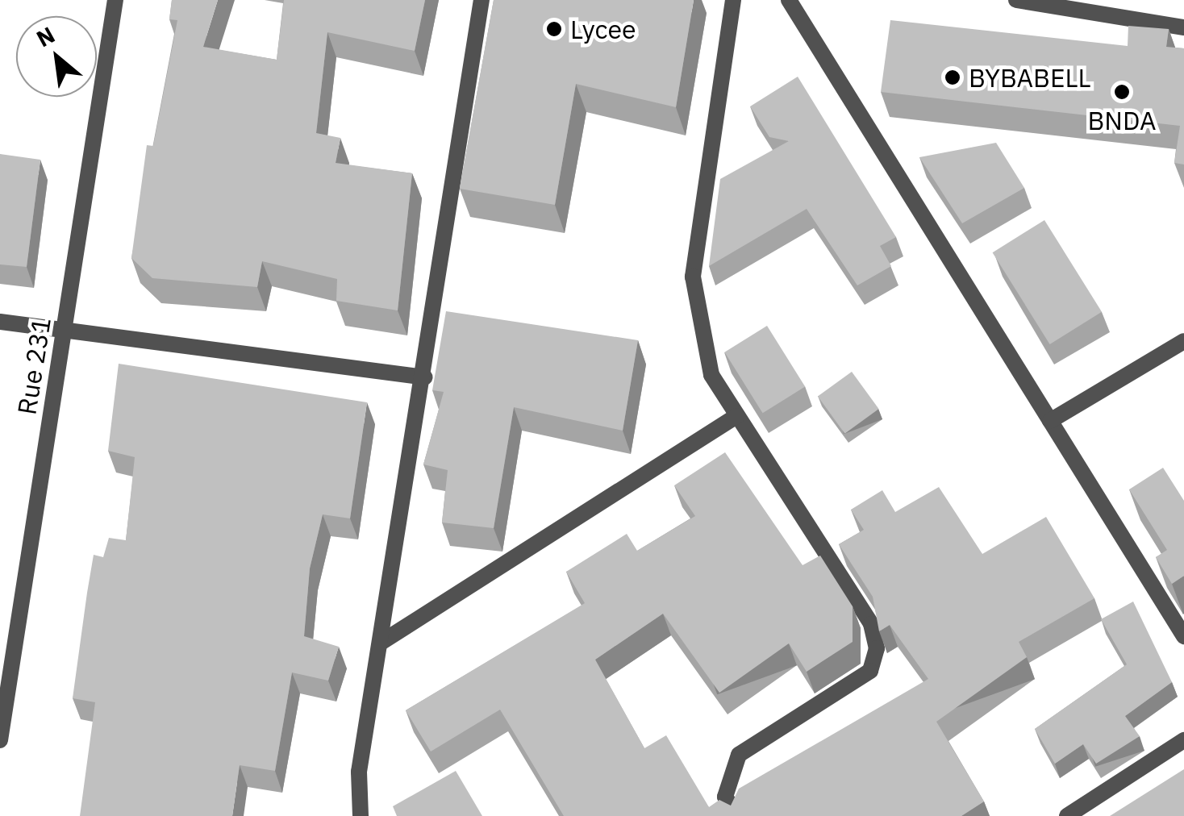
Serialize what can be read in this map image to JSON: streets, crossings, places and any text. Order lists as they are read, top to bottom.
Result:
{
  "streets": {
    "street": ["Rue 231"]
  },
  "places": ["Lycee", "BYBABELL", "BNDA"],
  "north": "top left"
}
